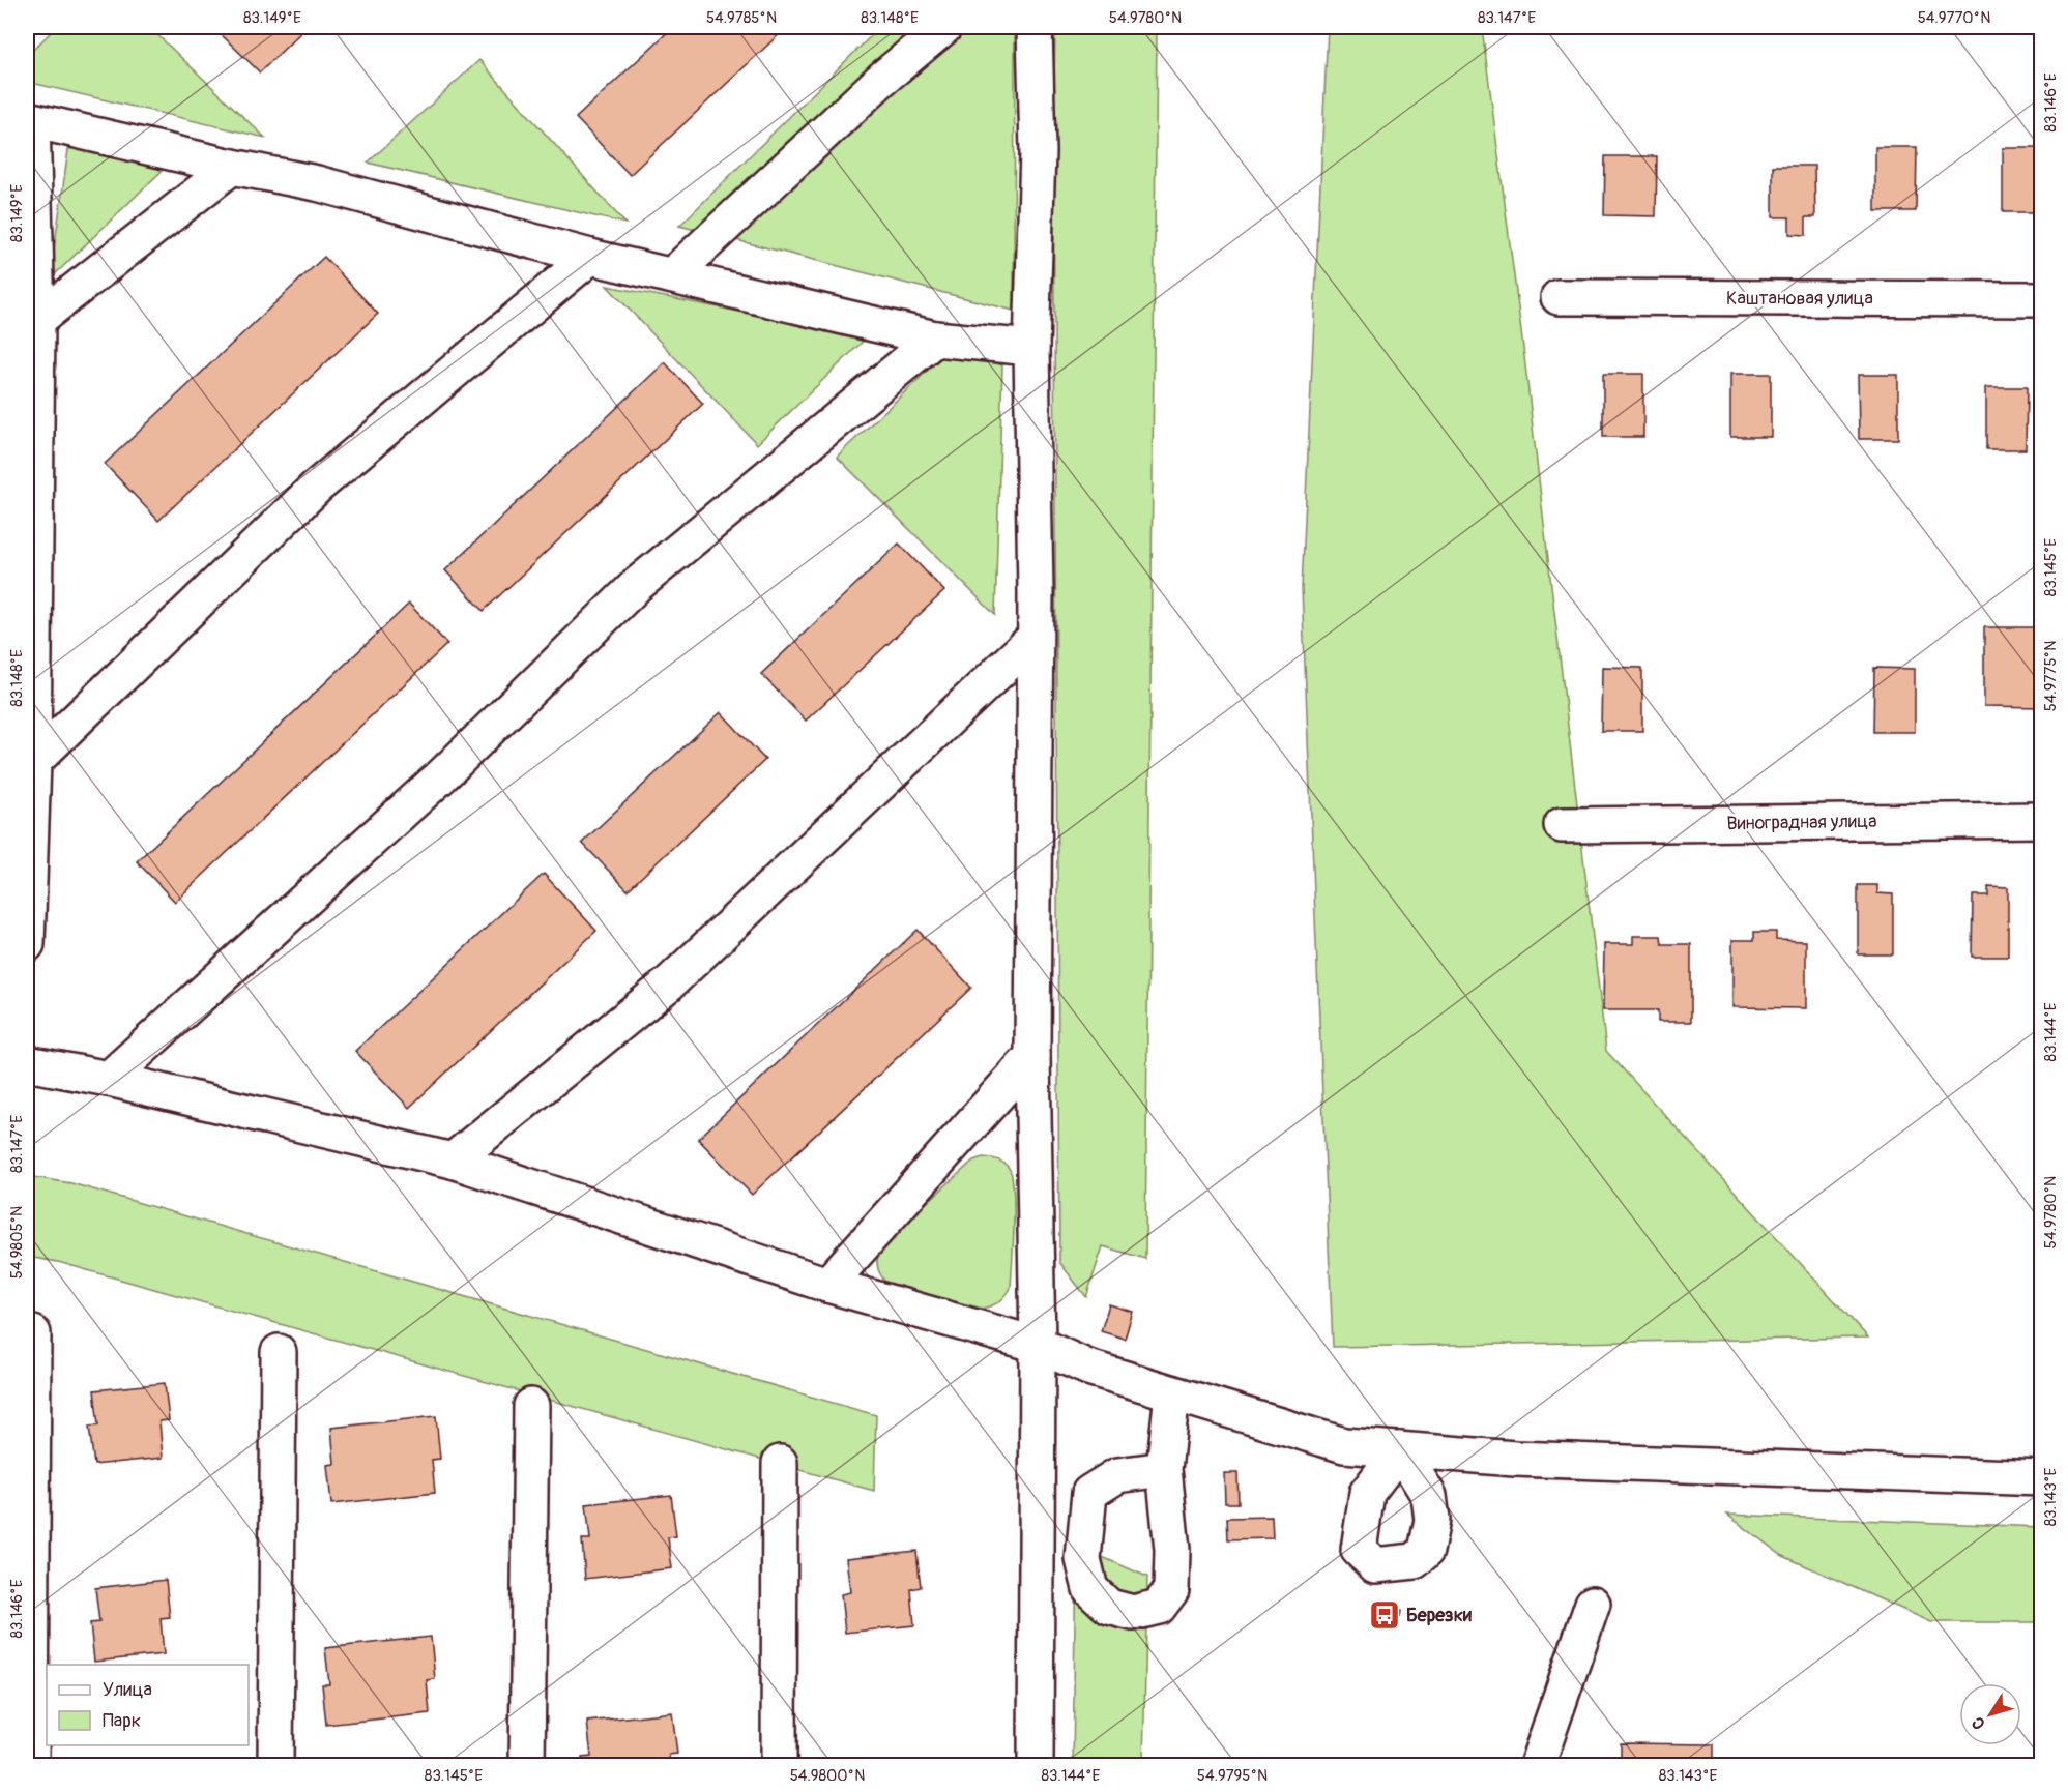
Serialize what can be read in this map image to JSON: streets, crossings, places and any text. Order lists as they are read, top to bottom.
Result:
{
  "streets": {
    "street": ["Каштановая улица", "Виноградная улица"]
  },
  "places": {
    "bus stop": ["Березки"]
  },
  "legend": ["Улица", "Парк"],
  "north": "bottom left",
  "coordinates": [
    "83.149°E",
    "54.9785°N",
    "83.148°E",
    "54.9780°N",
    "83.147°E",
    "54.9770°N",
    "83.146°E",
    "83.145°E",
    "54.9775°N",
    "83.144°E",
    "54.9805°N",
    "83.143°E",
    "54.9800°N",
    "54.9795°N"
  ]
}
